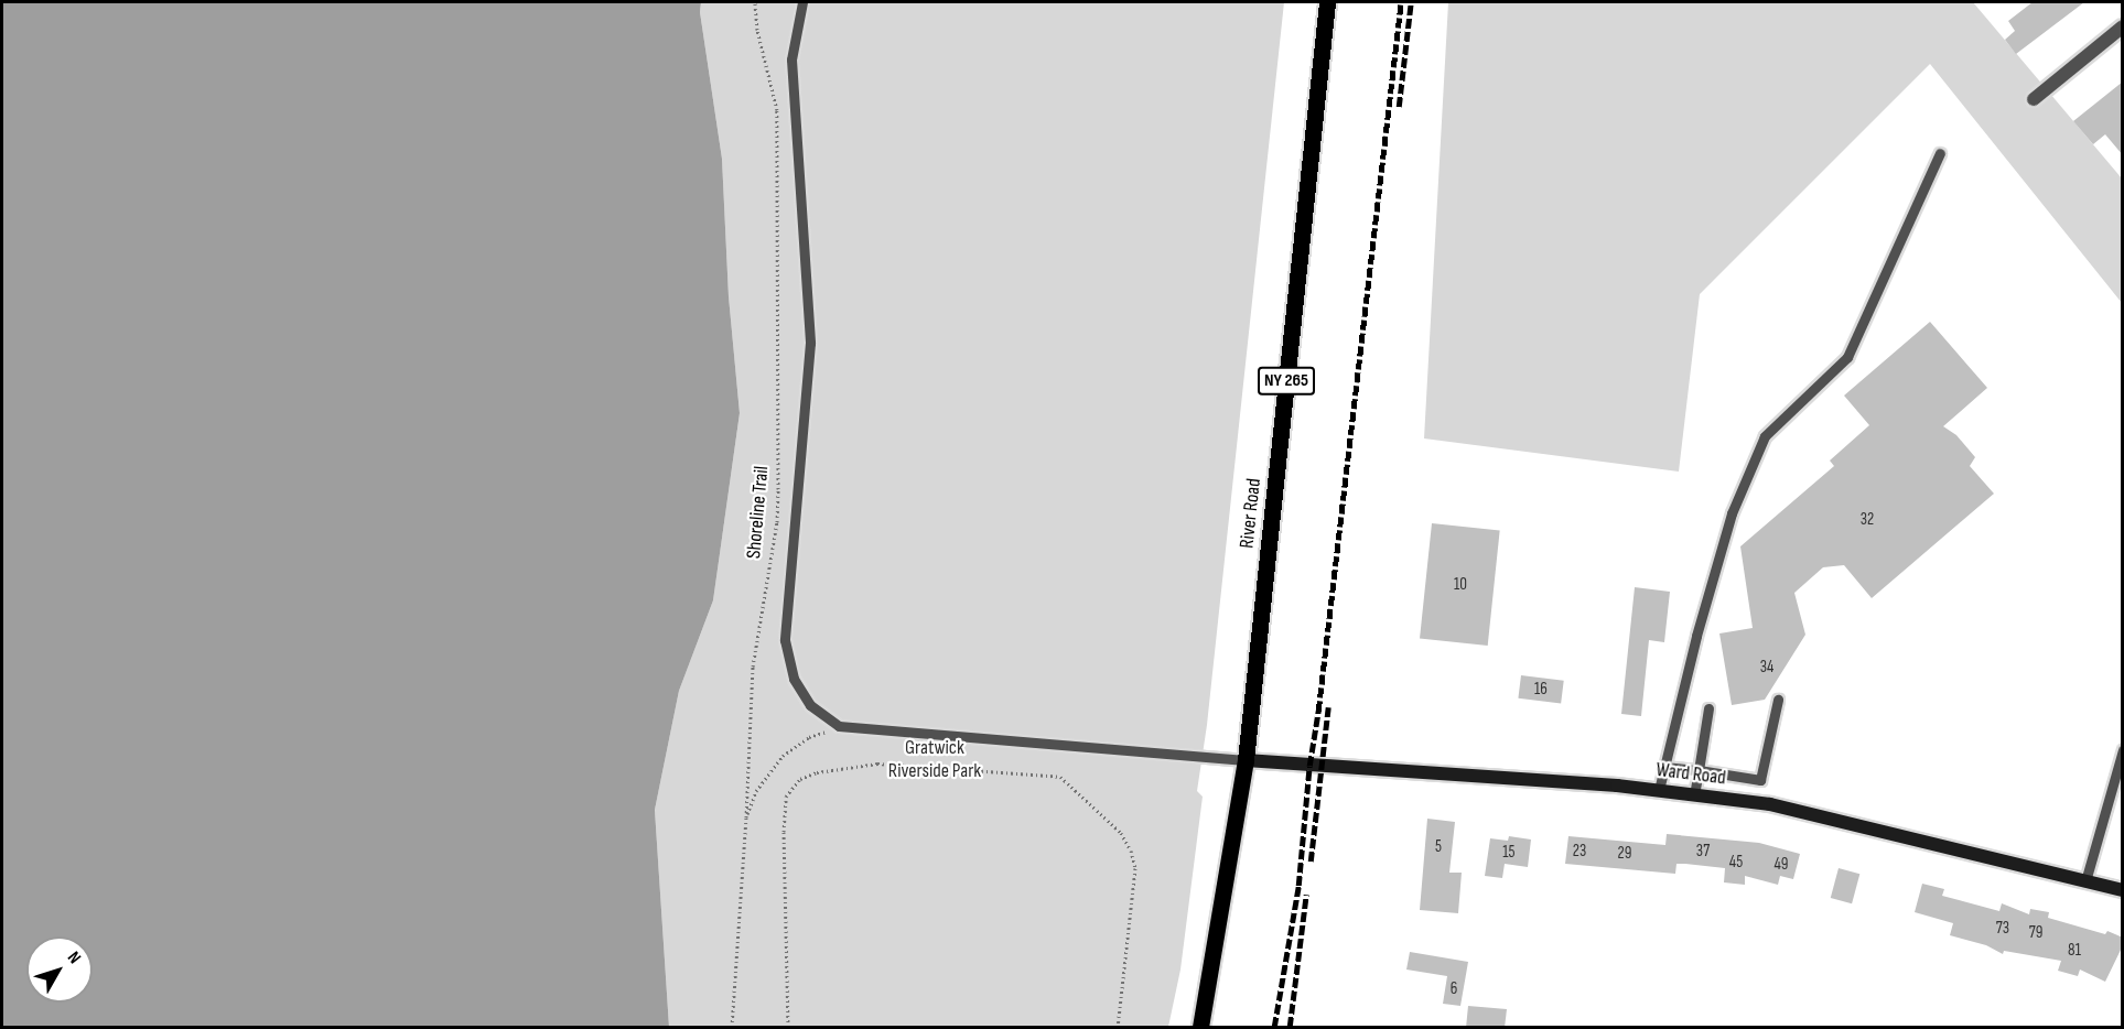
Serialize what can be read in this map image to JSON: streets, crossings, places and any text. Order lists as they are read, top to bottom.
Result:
{
  "streets": {
    "main road": ["NY 265", "River Road", "Ward Road"],
    "path": ["Shoreline Trail"]
  },
  "crossings": [
    ["River Road", "Ward Road"]
  ],
  "parks": ["Gratwick Riverside Park"],
  "house_numbers": [
    "32",
    "10",
    "34",
    "16",
    "5",
    "23",
    "37",
    "15",
    "29",
    "45",
    "49",
    "73",
    "79",
    "81",
    "6"
  ],
  "north": "top right"
}
